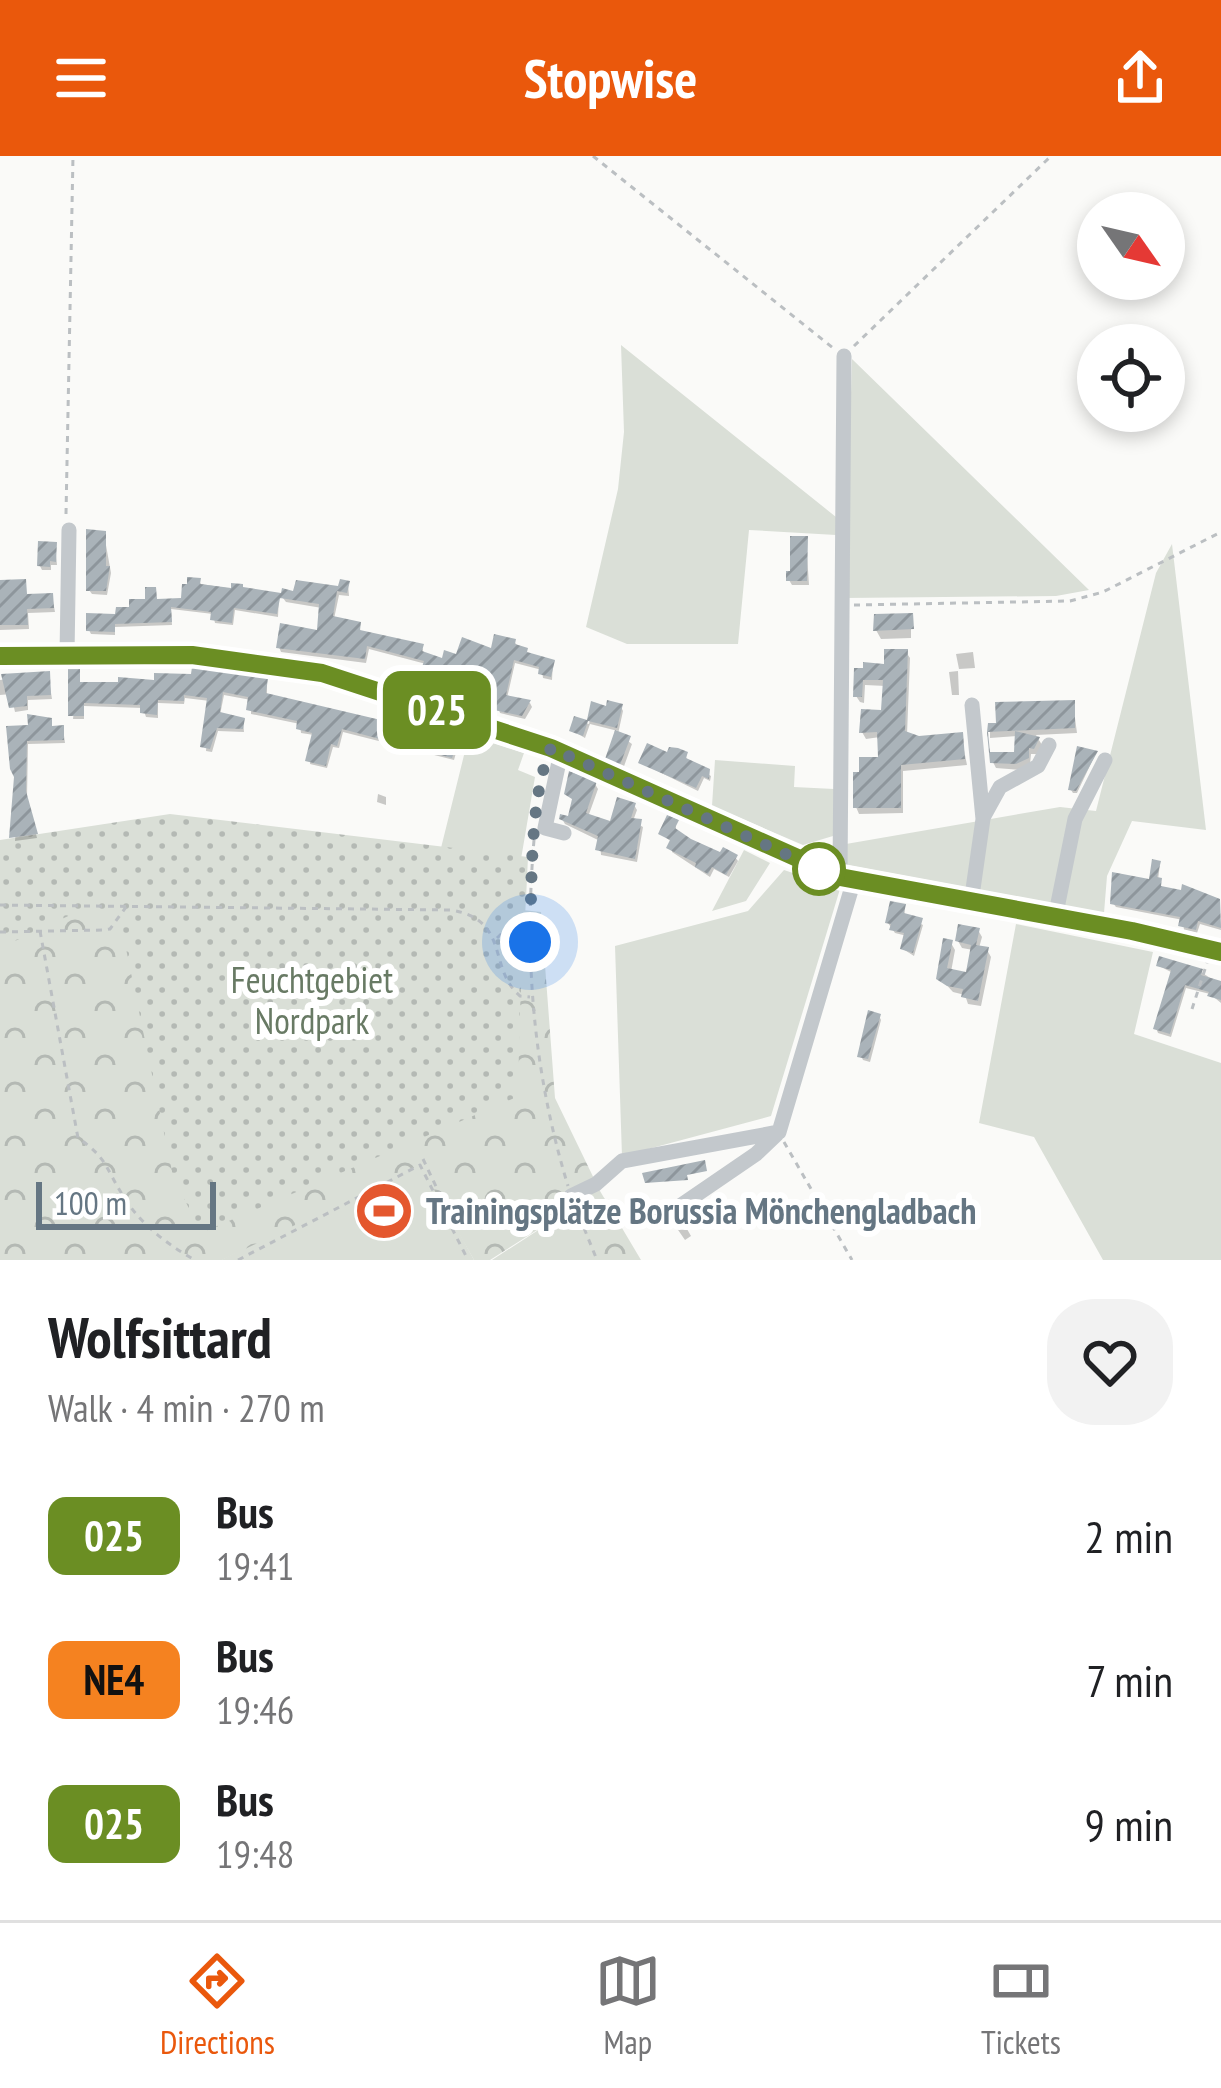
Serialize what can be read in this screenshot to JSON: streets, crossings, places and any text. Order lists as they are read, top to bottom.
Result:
{
  "parks": ["Feuchtgebiet Nordpark"],
  "places": {
    "sports": ["Trainingsplätze Borussia Mönchengladbach"]
  },
  "lines": ["bus line 025"],
  "scale_bar": "100 m",
  "north": "bottom right",
  "page": {
    "header": "Stopwise",
    "on_map": "025",
    "scale": "100 m",
    "heading": ["Wolfsittard", "Walk · 4 min · 270 m"],
    "list": [
      {
        "mark": "025",
        "name": "Bus",
        "note": "19:41",
        "value": "2 min"
      },
      {
        "mark": "NE4",
        "name": "Bus",
        "note": "19:46",
        "value": "7 min"
      },
      {
        "mark": "025",
        "name": "Bus",
        "note": "19:48",
        "value": "9 min"
      }
    ],
    "tabs": ["Directions", "Map", "Tickets"]
  }
}
